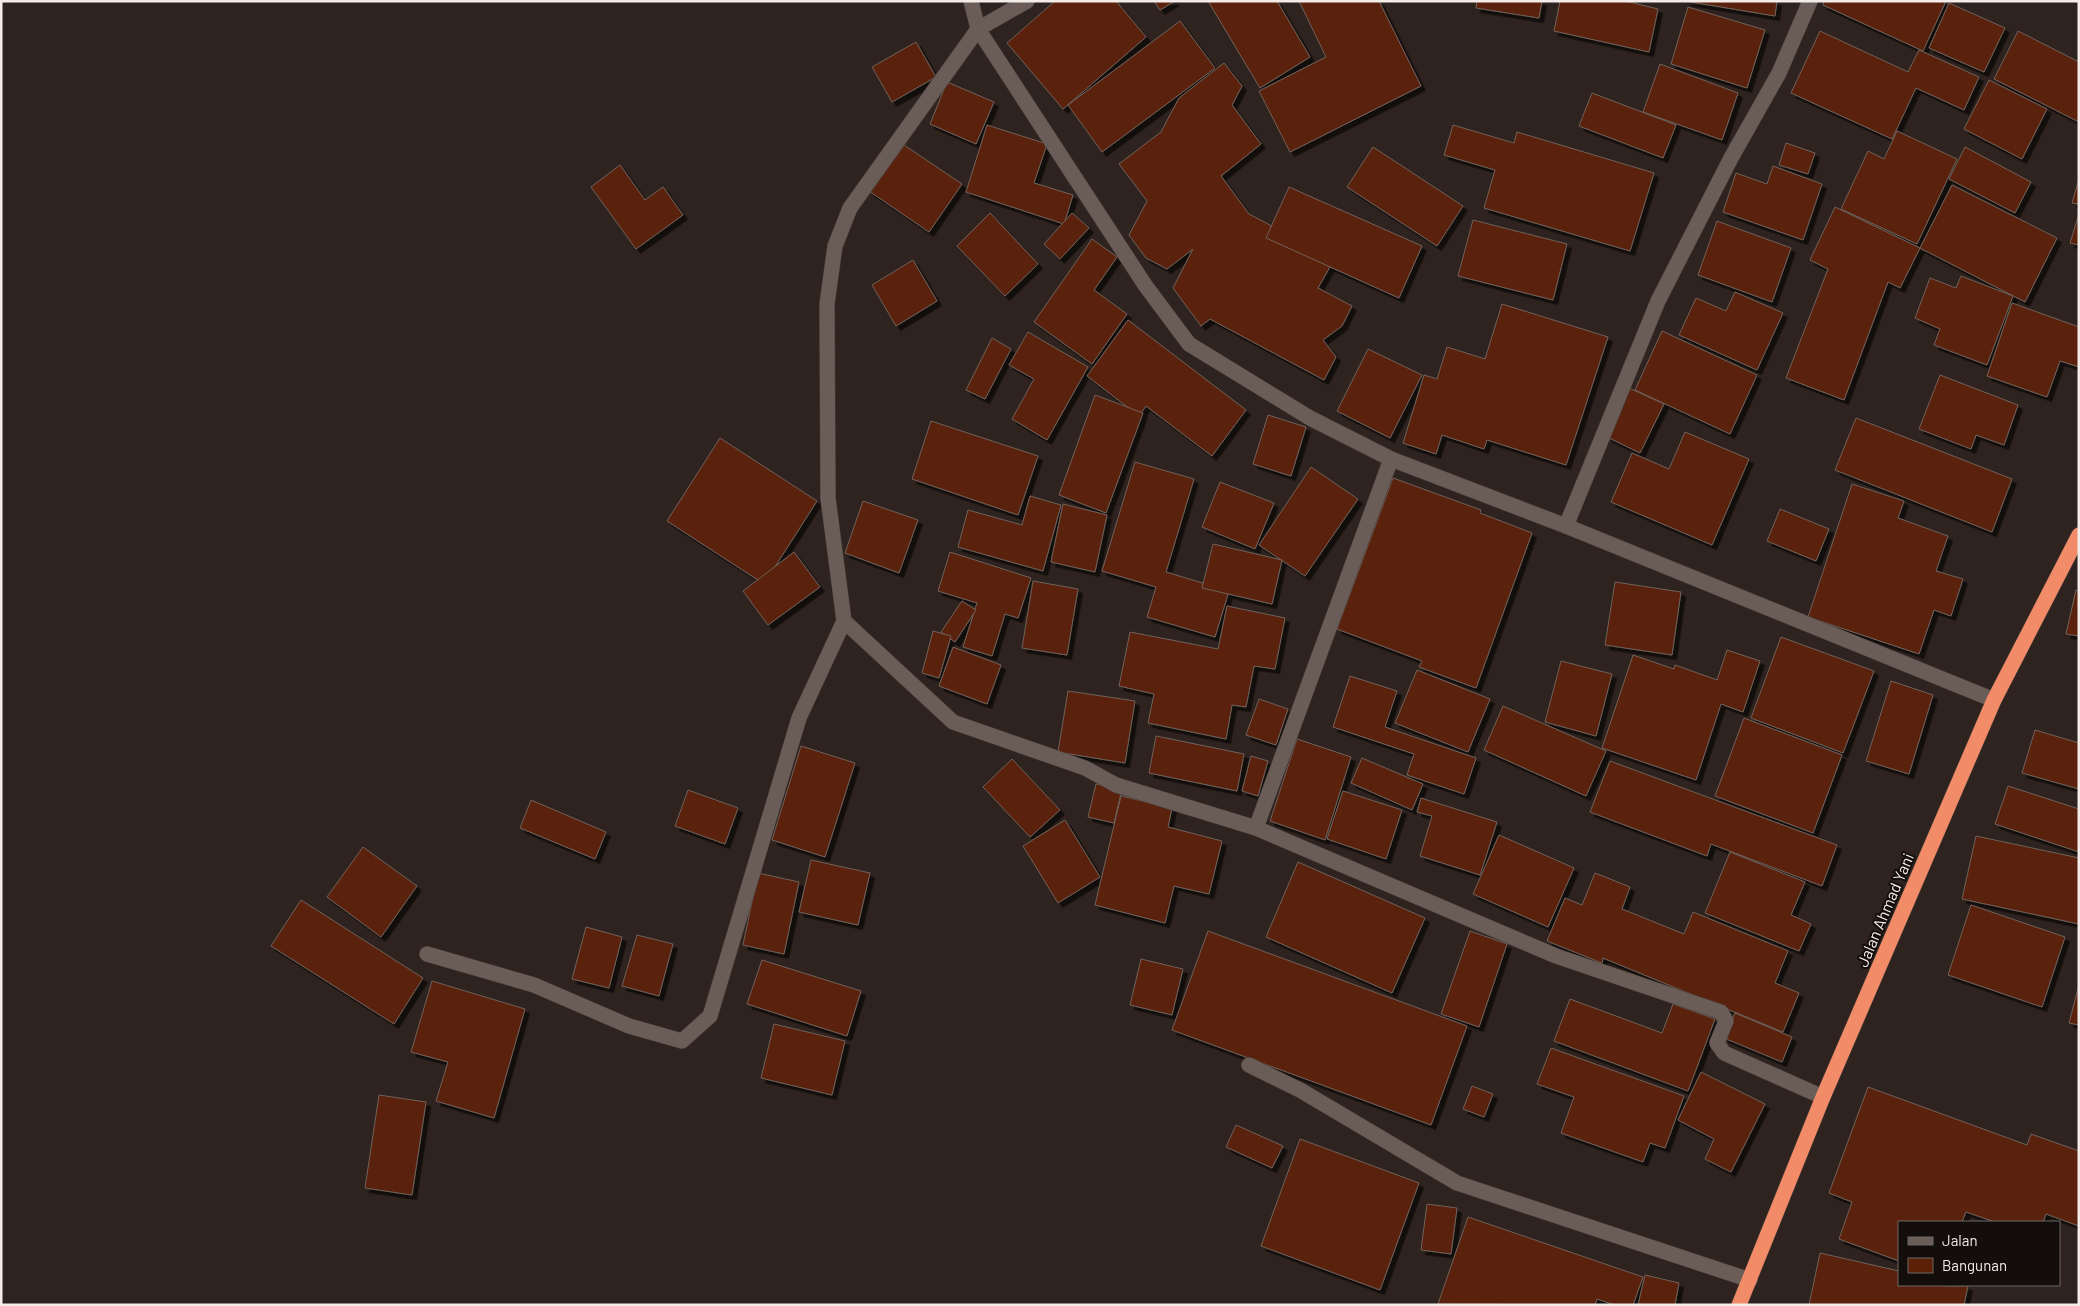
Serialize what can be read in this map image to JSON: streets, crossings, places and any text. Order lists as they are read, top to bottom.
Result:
{
  "streets": {
    "highway": ["Jalan Ahmad Yani"]
  },
  "legend": ["Jalan", "Bangunan"]
}
